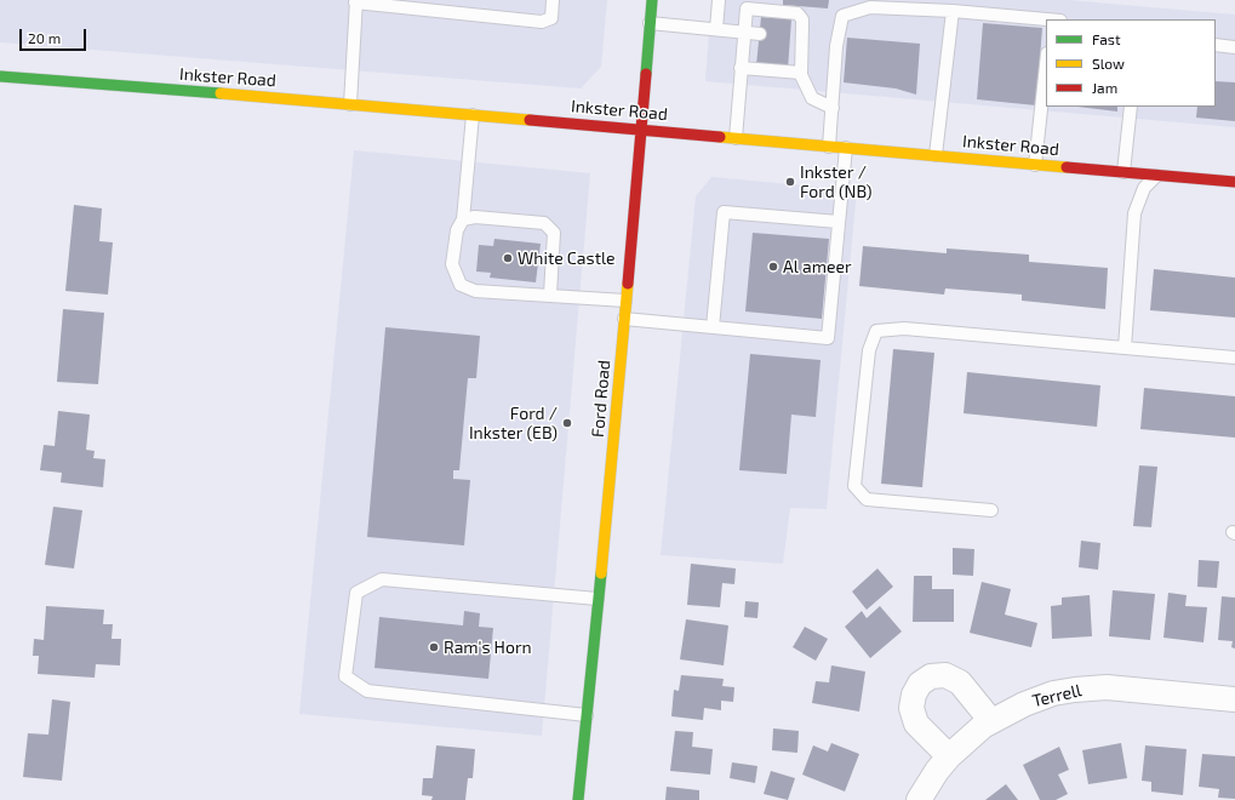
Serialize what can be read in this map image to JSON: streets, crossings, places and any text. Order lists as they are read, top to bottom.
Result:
{
  "streets": {
    "main road": ["Inkster Road", "Ford Road"],
    "street": ["Terrell"]
  },
  "crossings": [
    ["Inkster Road", "Ford Road"]
  ],
  "places": [
    "Inkster / Ford (NB)",
    "White Castle",
    "Al ameer",
    "Ford / Inkster (EB)",
    "Ram's Horn"
  ],
  "legend": ["Fast", "Slow", "Jam"],
  "scale_bar": "20 m"
}
